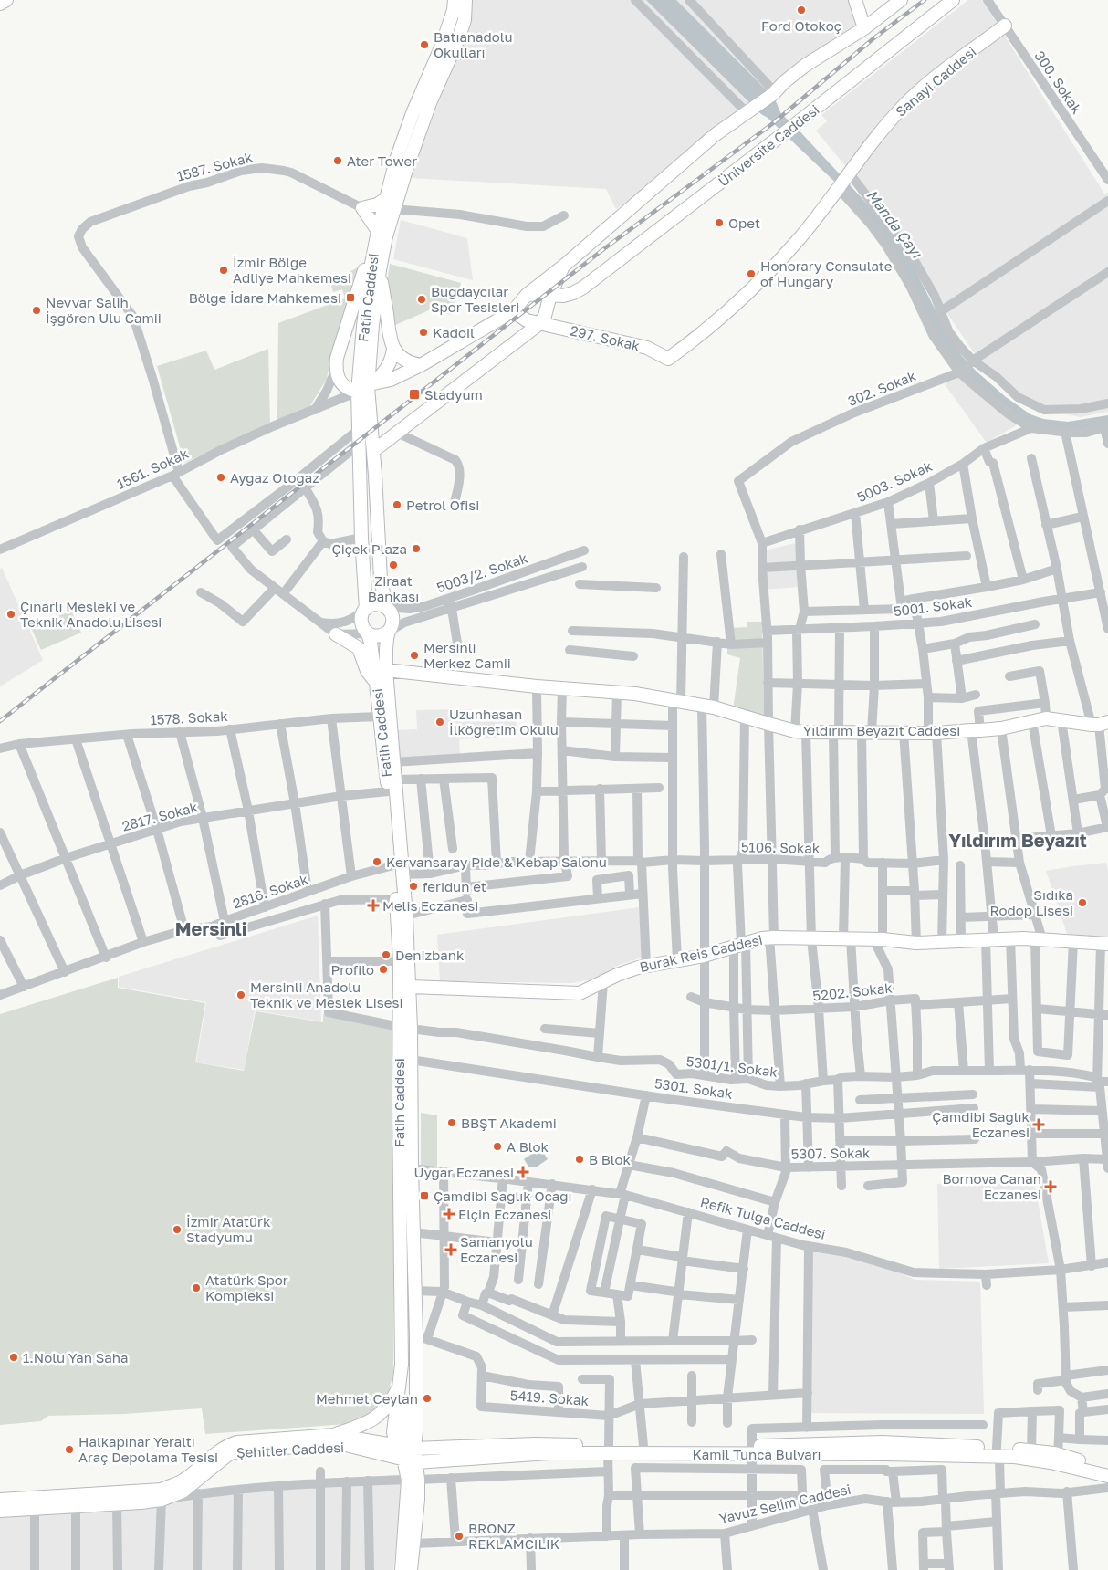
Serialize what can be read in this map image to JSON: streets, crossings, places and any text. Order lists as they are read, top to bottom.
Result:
{
  "streets": {
    "main road": [
      "Sanayi Caddesi",
      "Üniversite Caddesi",
      "Fatih Caddesi",
      "297. Sokak",
      "Yıldırım Beyazıt Caddesi",
      "Burak Reis Caddesi",
      "Şehitler Caddesi",
      "Kamil Tunca Bulvarı"
    ],
    "street": [
      "300. Sokak",
      "1587. Sokak",
      "302. Sokak",
      "1561. Sokak",
      "5003. Sokak",
      "5003/2. Sokak",
      "5001. Sokak",
      "1578. Sokak",
      "2817. Sokak",
      "5106. Sokak",
      "2816. Sokak",
      "5202. Sokak",
      "5301/1. Sokak",
      "5301. Sokak",
      "5307. Sokak",
      "Refik Tulga Caddesi",
      "5419. Sokak",
      "Yavuz Selim Caddesi"
    ]
  },
  "crossings": [
    ["Sanayi Caddesi", "300. Sokak"],
    ["Sanayi Caddesi", "297. Sokak"],
    ["1587. Sokak", "1561. Sokak"],
    ["Fatih Caddesi", "5003/2. Sokak"],
    ["Fatih Caddesi", "1578. Sokak"],
    ["Fatih Caddesi", "Yıldırım Beyazıt Caddesi"],
    ["Fatih Caddesi", "2817. Sokak"],
    ["Fatih Caddesi", "5106. Sokak"],
    ["Fatih Caddesi", "2816. Sokak"],
    ["Fatih Caddesi", "5301/1. Sokak"],
    ["302. Sokak", "5003. Sokak"],
    ["Şehitler Caddesi", "Kamil Tunca Bulvarı"]
  ],
  "districts": ["Yıldırım Beyazıt", "Mersinli"],
  "water": ["Manda Çayı"],
  "places": {
    "other": [
      "Ford Otokoç",
      "Batıanadolu Okulları",
      "Ater Tower",
      "Opet",
      "İzmir Bölge Adliye Mahkemesi",
      "Honorary Consulate of Hungary",
      "Buğdaycılar Spor Tesisleri",
      "Nevvar Salih İşgören Ulu Camii",
      "Kadoil",
      "Aygaz Otogaz",
      "Petrol Ofisi",
      "Çiçek Plaza",
      "Ziraat Bankası",
      "Çınarlı Mesleki ve Teknik Anadolu Lisesi",
      "Mersinli Merkez Camii",
      "Uzunhasan İlköğretim Okulu",
      "Kervansaray Pide & Kebap Salonu",
      "feridun et",
      "Sıdıka Rodop Lisesi",
      "Denizbank",
      "Profilo",
      "Mersinli Anadolu Teknik ve Meslek Lisesi",
      "BBŞT Akademi",
      "A Blok",
      "B Blok",
      "İzmir Atatürk Stadyumu",
      "Atatürk Spor Kompleksi",
      "1.Nolu Yan Saha",
      "Mehmet Ceylan",
      "Halkapınar Yeraltı Araç Depolama Tesisi",
      "BRONZ REKLAMCILIK"
    ],
    "transit": ["Bölge İdare Mahkemesi", "Stadyum", "Çamdibi Sağlık Ocağı"],
    "health": [
      "Melis Eczanesi",
      "Çamdibi Sağlık Eczanesi",
      "Uygar Eczanesi",
      "Bornova Canan Eczanesi",
      "Elçin Eczanesi",
      "Samanyolu Eczanesi"
    ]
  }
}
